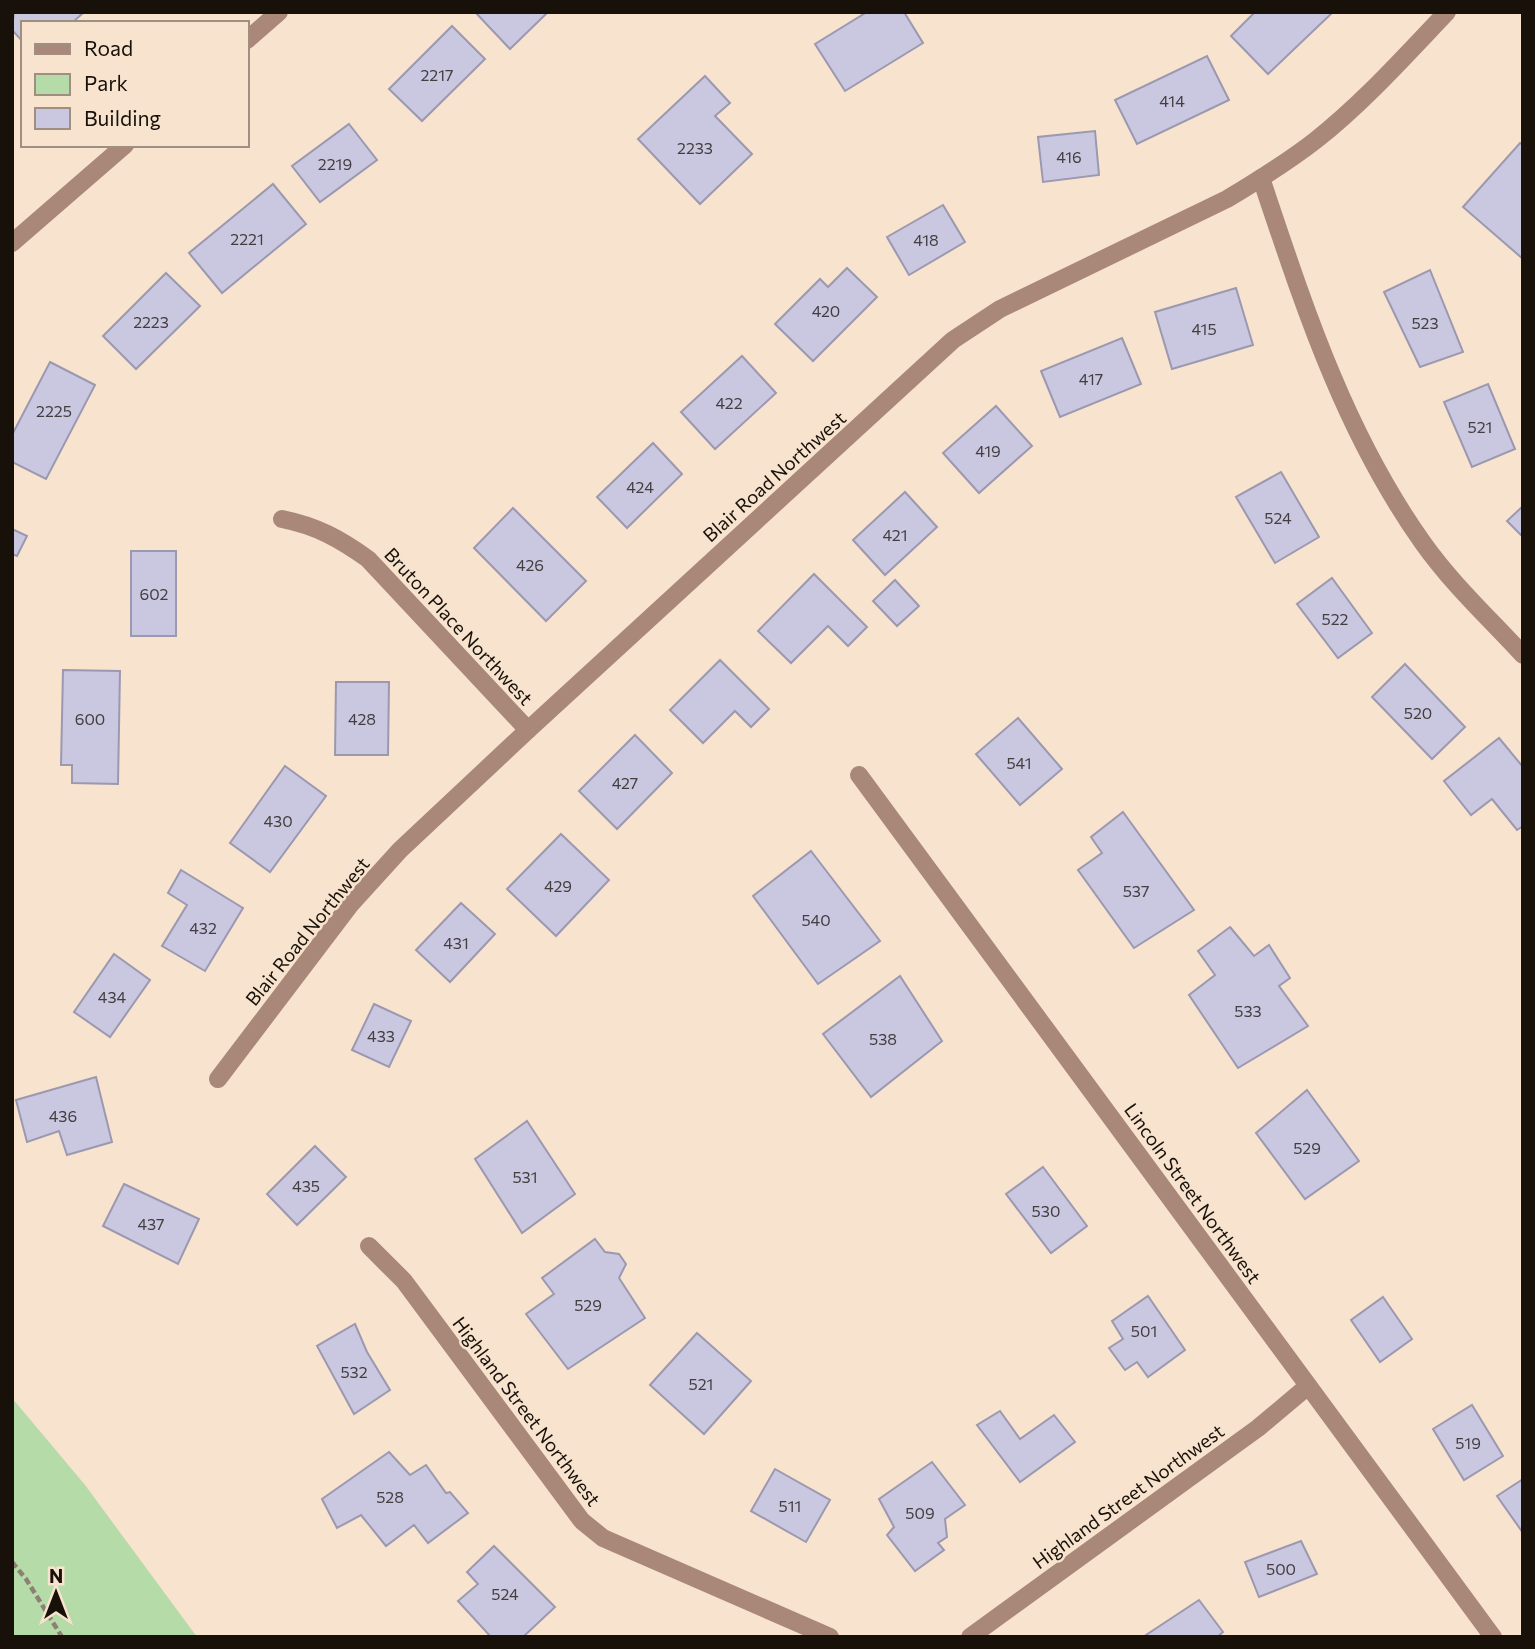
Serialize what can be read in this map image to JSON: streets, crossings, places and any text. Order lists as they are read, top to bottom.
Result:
{
  "streets": {
    "street": [
      "Blair Road Northwest",
      "Bruton Place Northwest",
      "Lincoln Street Northwest",
      "Highland Street Northwest"
    ]
  },
  "crossings": [
    ["Blair Road Northwest", "Bruton Place Northwest"],
    ["Lincoln Street Northwest", "Highland Street Northwest"]
  ],
  "house_numbers": [
    "2217",
    "414",
    "2233",
    "416",
    "2219",
    "2221",
    "418",
    "420",
    "2223",
    "523",
    "415",
    "417",
    "422",
    "2225",
    "521",
    "419",
    "424",
    "524",
    "421",
    "426",
    "602",
    "522",
    "520",
    "600",
    "428",
    "541",
    "427",
    "430",
    "429",
    "537",
    "540",
    "432",
    "431",
    "434",
    "533",
    "433",
    "538",
    "436",
    "529",
    "531",
    "435",
    "530",
    "437",
    "529",
    "501",
    "532",
    "521",
    "519",
    "528",
    "511",
    "509",
    "500",
    "524"
  ],
  "legend": ["Road", "Park", "Building"],
  "north": "top"
}
